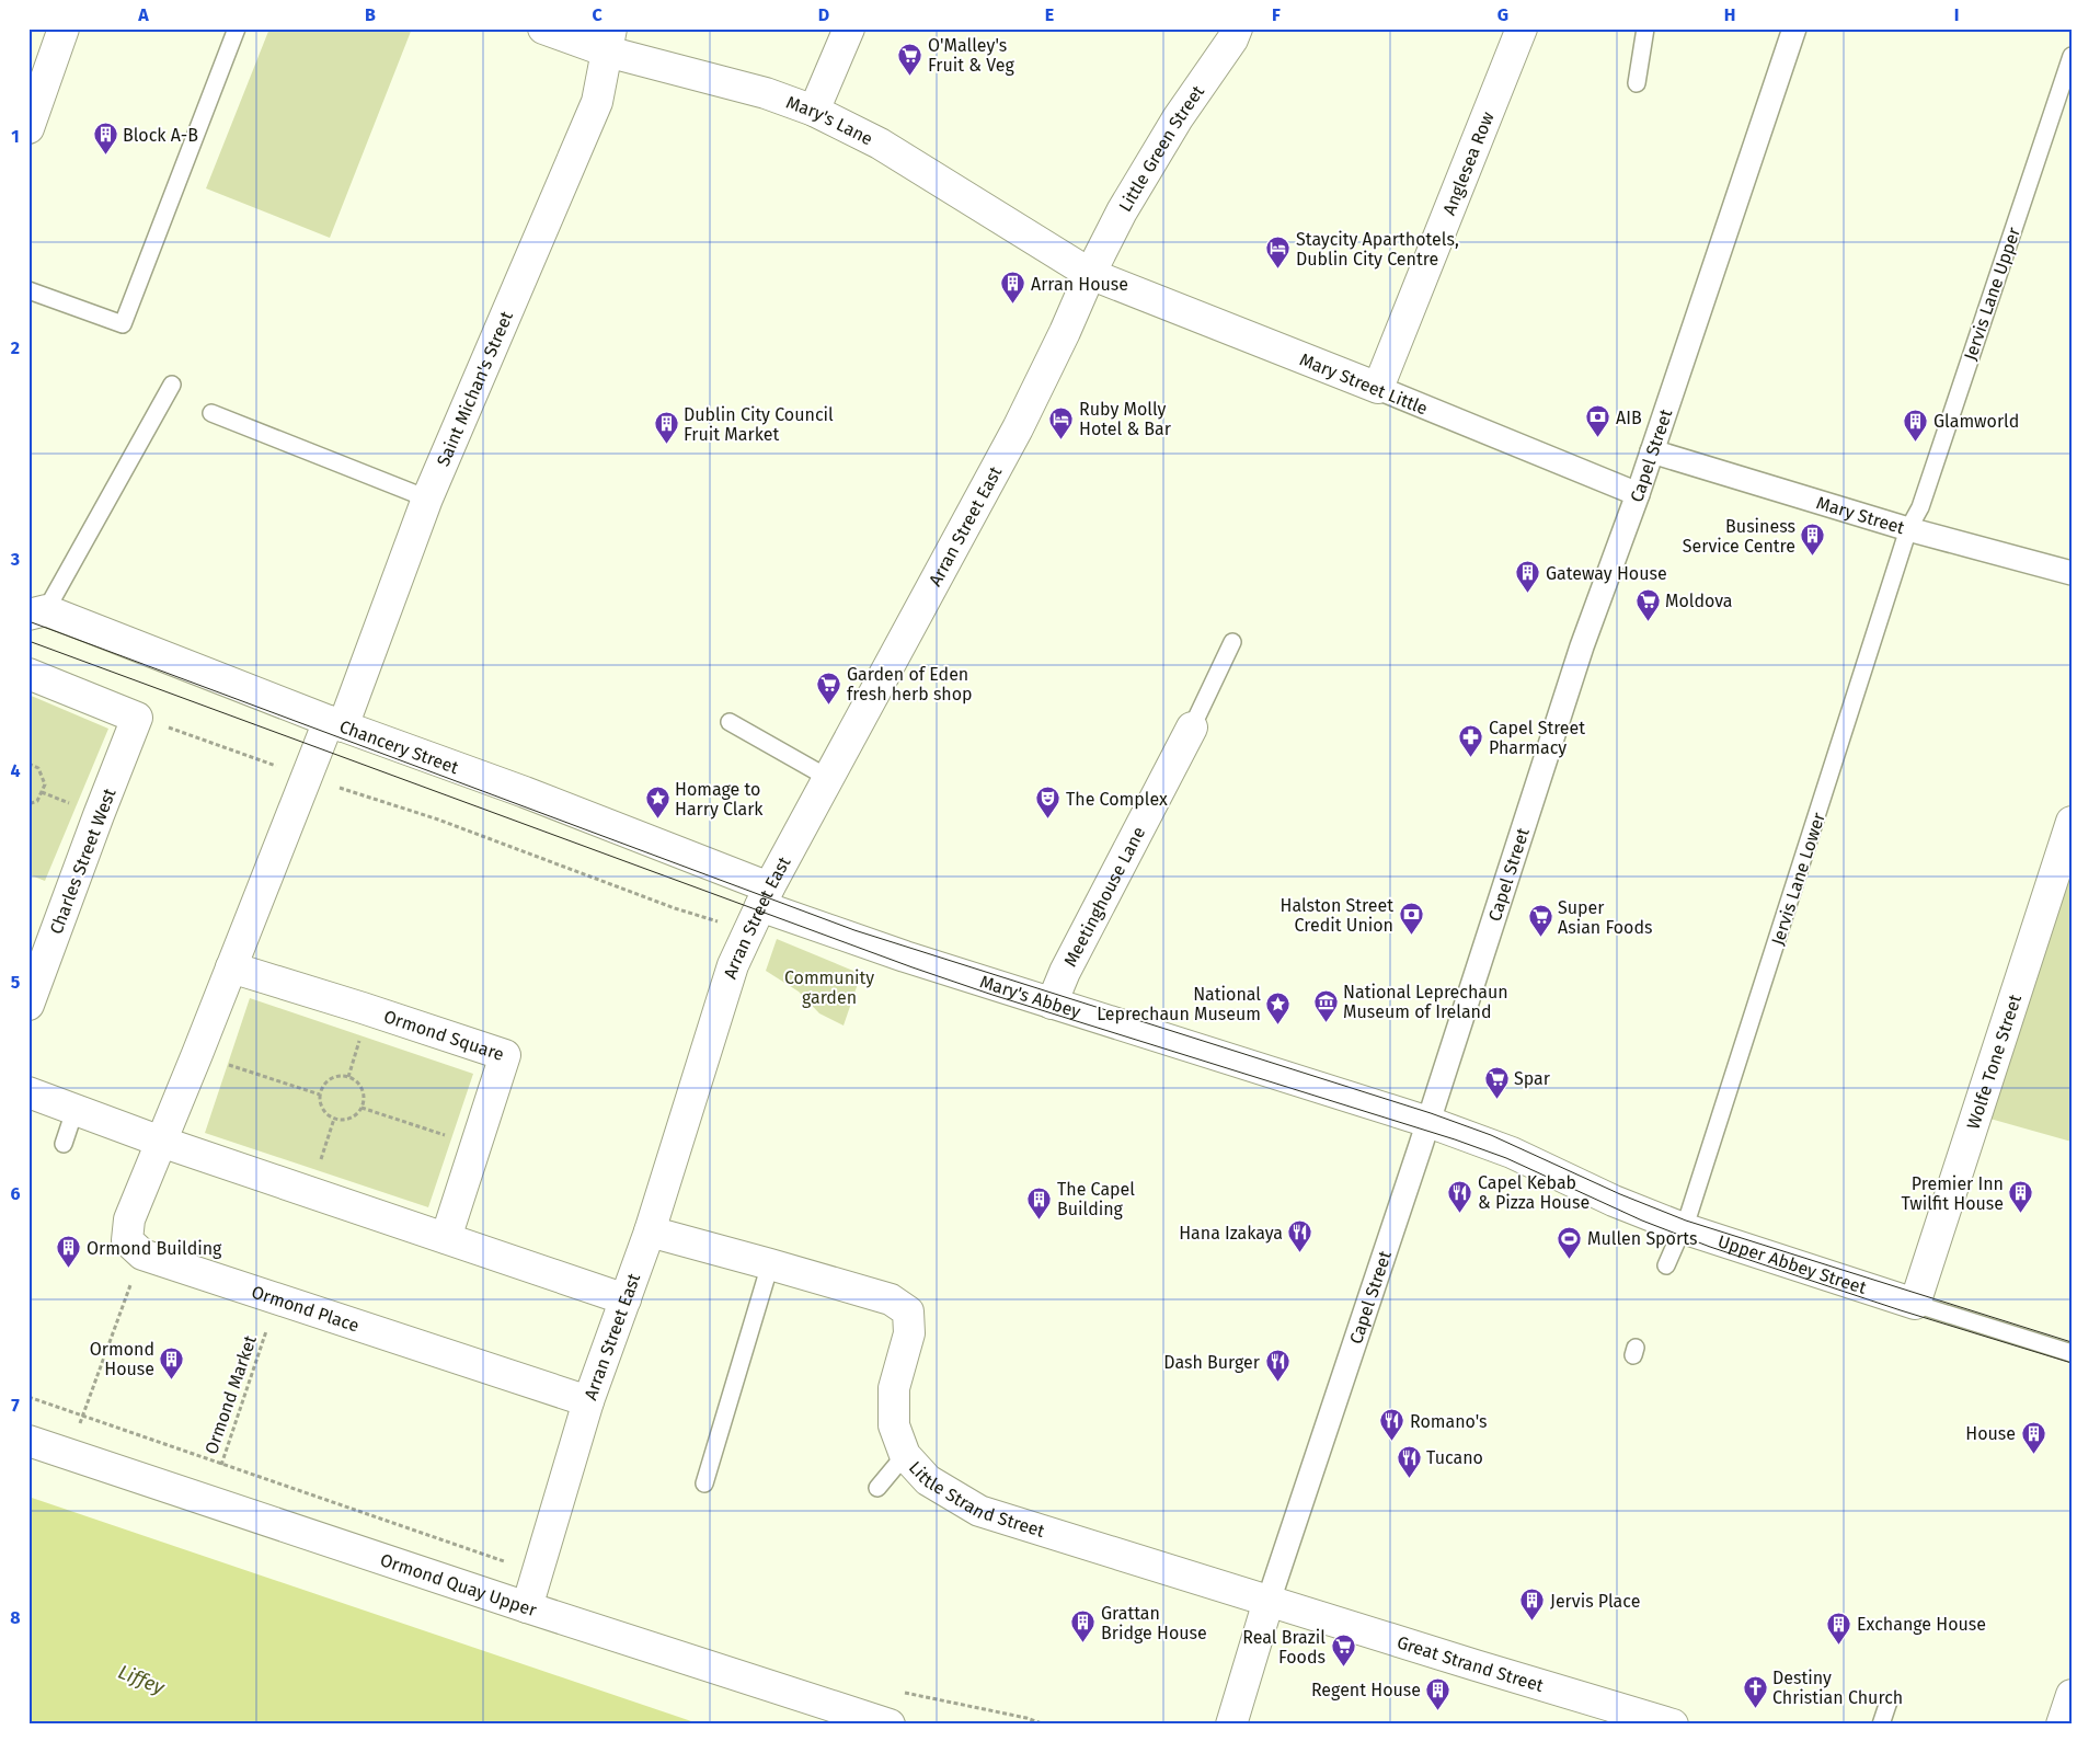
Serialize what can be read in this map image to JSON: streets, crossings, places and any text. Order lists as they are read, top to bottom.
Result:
{
  "streets": {
    "street": [
      "Mary's Lane",
      "Little Green Street",
      "Anglesea Row",
      "Mary Street Little",
      "Saint Michan's Street",
      "Capel Street",
      "Mary Street",
      "Arran Street East",
      "Chancery Street",
      "Charles Street West",
      "Meetinghouse Lane",
      "Mary's Abbey",
      "Ormond Square",
      "Wolfe Tone Street",
      "Upper Abbey Street",
      "Ormond Place",
      "Little Strand Street",
      "Ormond Quay Upper",
      "Great Strand Street"
    ],
    "lane": ["Jervis Lane Upper", "Jervis Lane Lower"],
    "path": ["Ormond Market"]
  },
  "crossings": [
    ["Mary's Lane", "Little Green Street"],
    ["Mary's Lane", "Mary Street Little"],
    ["Mary's Lane", "Saint Michan's Street"],
    ["Mary's Lane", "Arran Street East"],
    ["Little Green Street", "Mary Street Little"],
    ["Little Green Street", "Arran Street East"],
    ["Anglesea Row", "Mary Street Little"],
    ["Jervis Lane Upper", "Mary Street"],
    ["Jervis Lane Upper", "Jervis Lane Lower"],
    ["Mary Street Little", "Capel Street"],
    ["Mary Street Little", "Arran Street East"],
    ["Saint Michan's Street", "Chancery Street"],
    ["Capel Street", "Mary Street"],
    ["Capel Street", "Mary's Abbey"],
    ["Capel Street", "Upper Abbey Street"],
    ["Capel Street", "Little Strand Street"],
    ["Capel Street", "Great Strand Street"],
    ["Mary Street", "Jervis Lane Lower"],
    ["Arran Street East", "Chancery Street"],
    ["Arran Street East", "Mary's Abbey"],
    ["Arran Street East", "Ormond Place"],
    ["Arran Street East", "Little Strand Street"],
    ["Arran Street East", "Ormond Quay Upper"],
    ["Chancery Street", "Mary's Abbey"],
    ["Jervis Lane Lower", "Upper Abbey Street"],
    ["Meetinghouse Lane", "Mary's Abbey"],
    ["Mary's Abbey", "Upper Abbey Street"],
    ["Wolfe Tone Street", "Upper Abbey Street"],
    ["Ormond Place", "Ormond Market"],
    ["Ormond Market", "Ormond Quay Upper"],
    ["Little Strand Street", "Great Strand Street"]
  ],
  "water": ["Liffey"],
  "parks": ["Community garden"],
  "places": {
    "supermarket": [
      "O'Malley's Fruit & Veg",
      "Moldova",
      "Garden of Eden fresh herb shop",
      "Super Asian Foods",
      "Spar",
      "Real Brazil Foods"
    ],
    "building": [
      "Block A-B",
      "Arran House",
      "Glamworld",
      "Dublin City Council Fruit Market",
      "Business Service Centre",
      "Gateway House",
      "Premier Inn Twilfit House",
      "The Capel Building",
      "Ormond Building",
      "Ormond House",
      "House",
      "Jervis Place",
      "Grattan Bridge House",
      "Exchange House",
      "Regent House"
    ],
    "hotel": ["Staycity Aparthotels, Dublin City Centre", "Ruby Molly Hotel & Bar"],
    "bank": ["AIB", "Halston Street Credit Union"],
    "pharmacy": ["Capel Street Pharmacy"],
    "place": ["Homage to Harry Clark", "National Leprechaun Museum"],
    "theatre": ["The Complex"],
    "museum": ["National Leprechaun Museum of Ireland"],
    "restaurant": [
      "Capel Kebab & Pizza House",
      "Hana Izakaya",
      "Dash Burger",
      "Romano's",
      "Tucano"
    ],
    "sports": ["Mullen Sports"],
    "church": ["Destiny Christian Church"]
  },
  "grid": {
    "columns": [
      "A",
      "B",
      "C",
      "D",
      "E",
      "F",
      "G",
      "H",
      "I"
    ],
    "rows": [
      "1",
      "2",
      "3",
      "4",
      "5",
      "6",
      "7",
      "8"
    ]
  }
}
